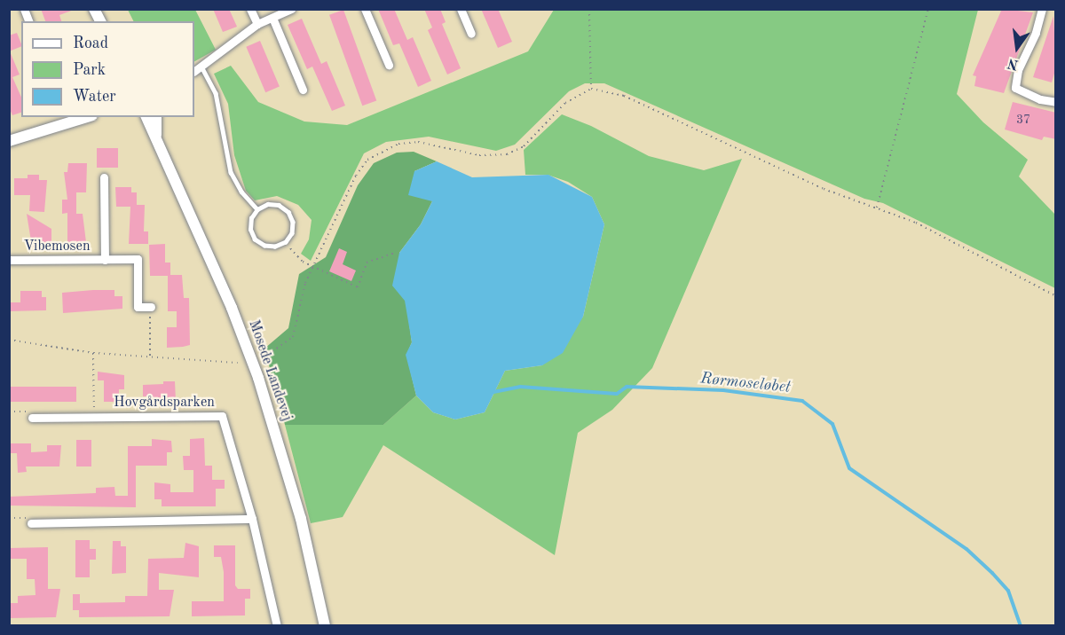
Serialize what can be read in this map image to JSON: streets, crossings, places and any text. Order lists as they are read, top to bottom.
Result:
{
  "streets": {
    "main road": ["Mosede Landevej"],
    "street": ["Vibemosen", "Hovgårdsparken"]
  },
  "water": ["Rørmoseløbet"],
  "house_numbers": ["37"],
  "legend": ["Road", "Park", "Water"],
  "north": "bottom"
}
